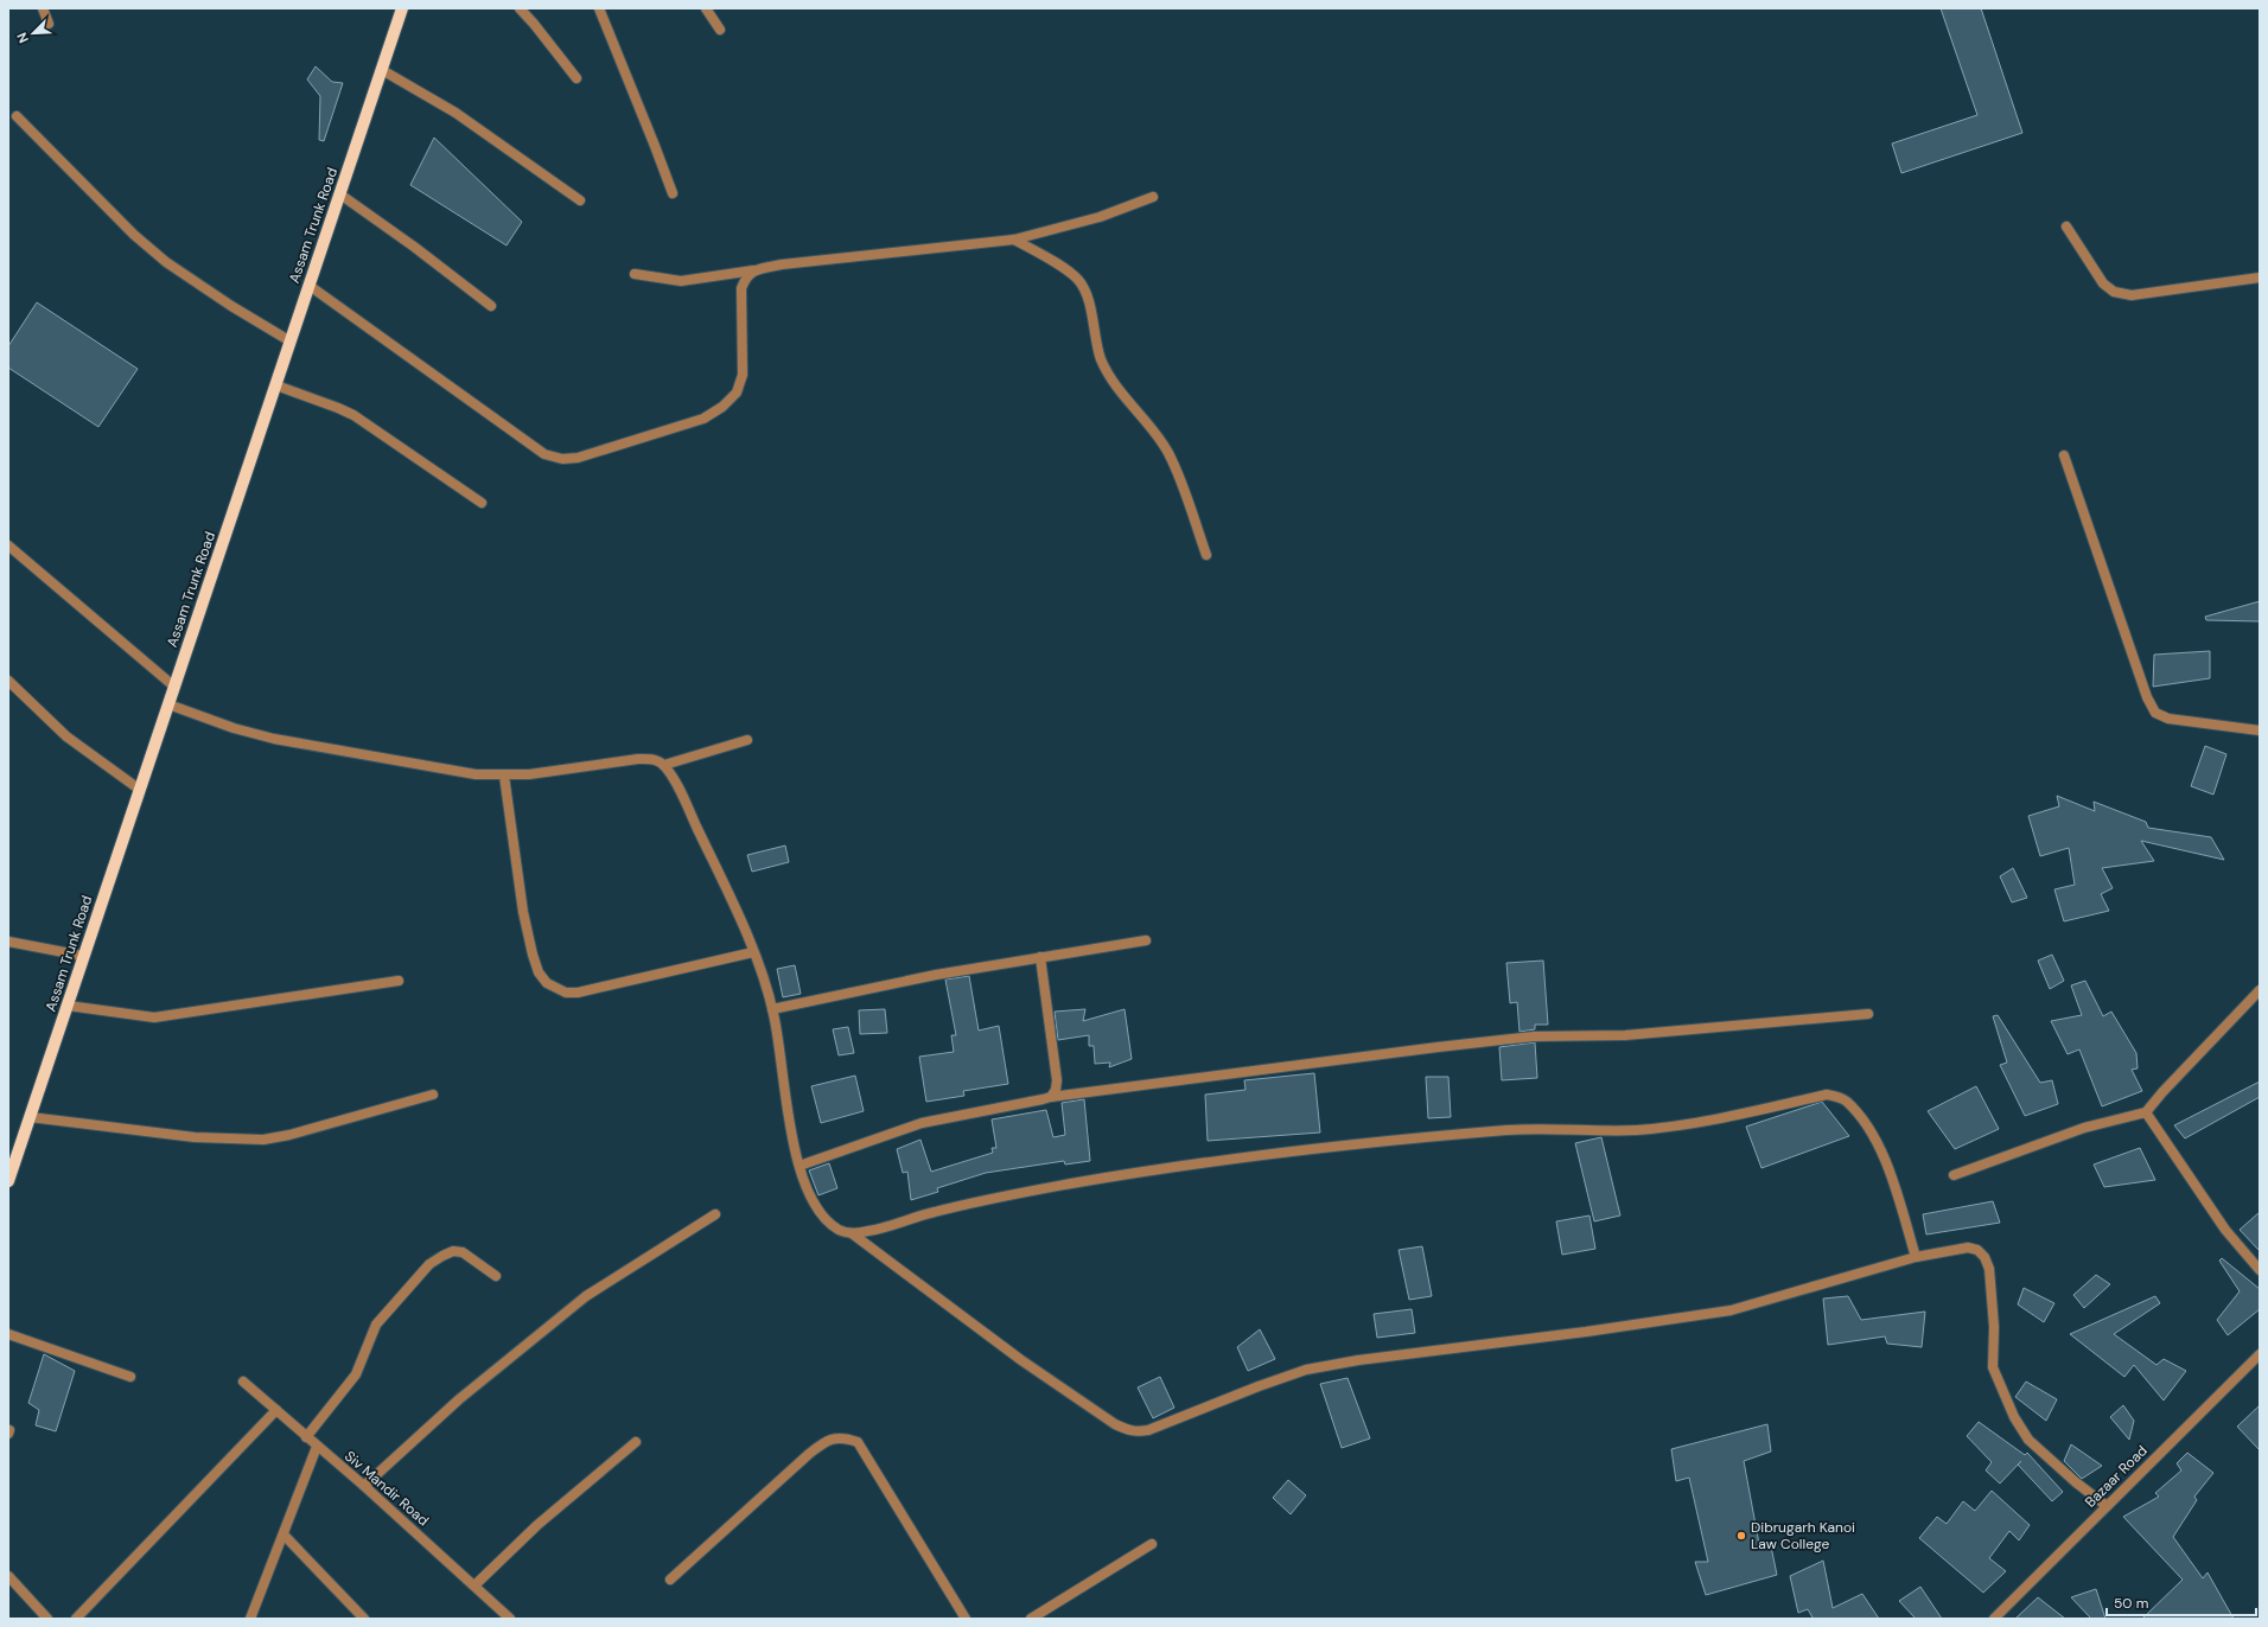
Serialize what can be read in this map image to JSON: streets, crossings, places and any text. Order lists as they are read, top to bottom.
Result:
{
  "streets": {
    "main road": ["Assam Trunk Road"],
    "street": ["Bazaar Road", "Siv Mandir Road"]
  },
  "places": ["Dibrugarh Kanoi Law College"],
  "scale_bar": "50 m",
  "north": "bottom left"
}
